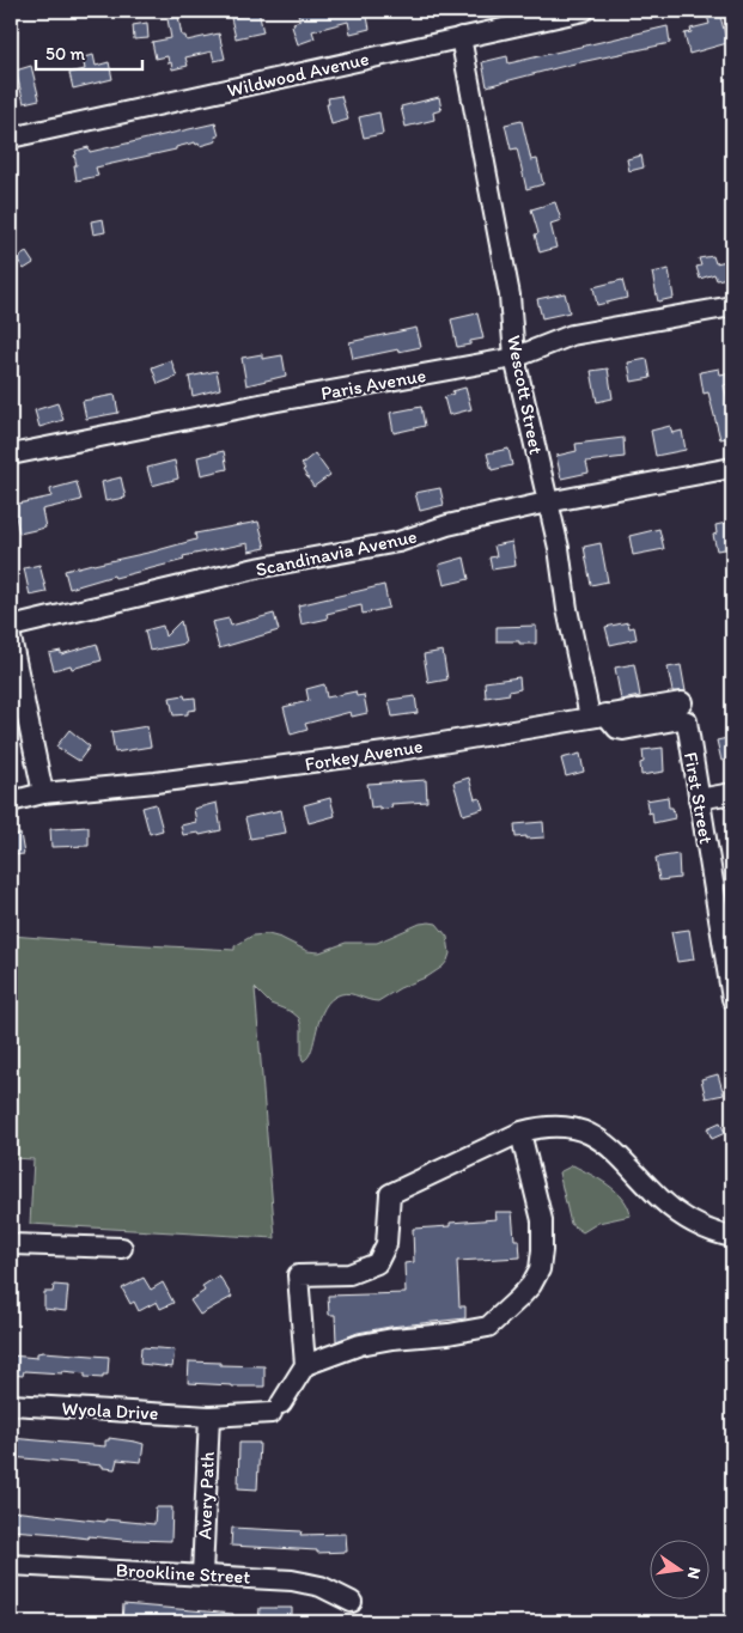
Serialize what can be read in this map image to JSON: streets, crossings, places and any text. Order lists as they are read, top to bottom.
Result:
{
  "streets": {
    "street": [
      "Wildwood Avenue",
      "Paris Avenue",
      "Wescott Street",
      "Scandinavia Avenue",
      "Forkey Avenue",
      "First Street",
      "Wyola Drive",
      "Avery Path",
      "Brookline Street"
    ]
  },
  "crossings": [
    ["Wildwood Avenue", "Wescott Street"],
    ["Paris Avenue", "Wescott Street"],
    ["Wescott Street", "Scandinavia Avenue"],
    ["Wescott Street", "Forkey Avenue"],
    ["Wescott Street", "First Street"],
    ["Forkey Avenue", "First Street"],
    ["Wyola Drive", "Avery Path"],
    ["Avery Path", "Brookline Street"]
  ],
  "scale_bar": "50 m",
  "north": "right"
}
